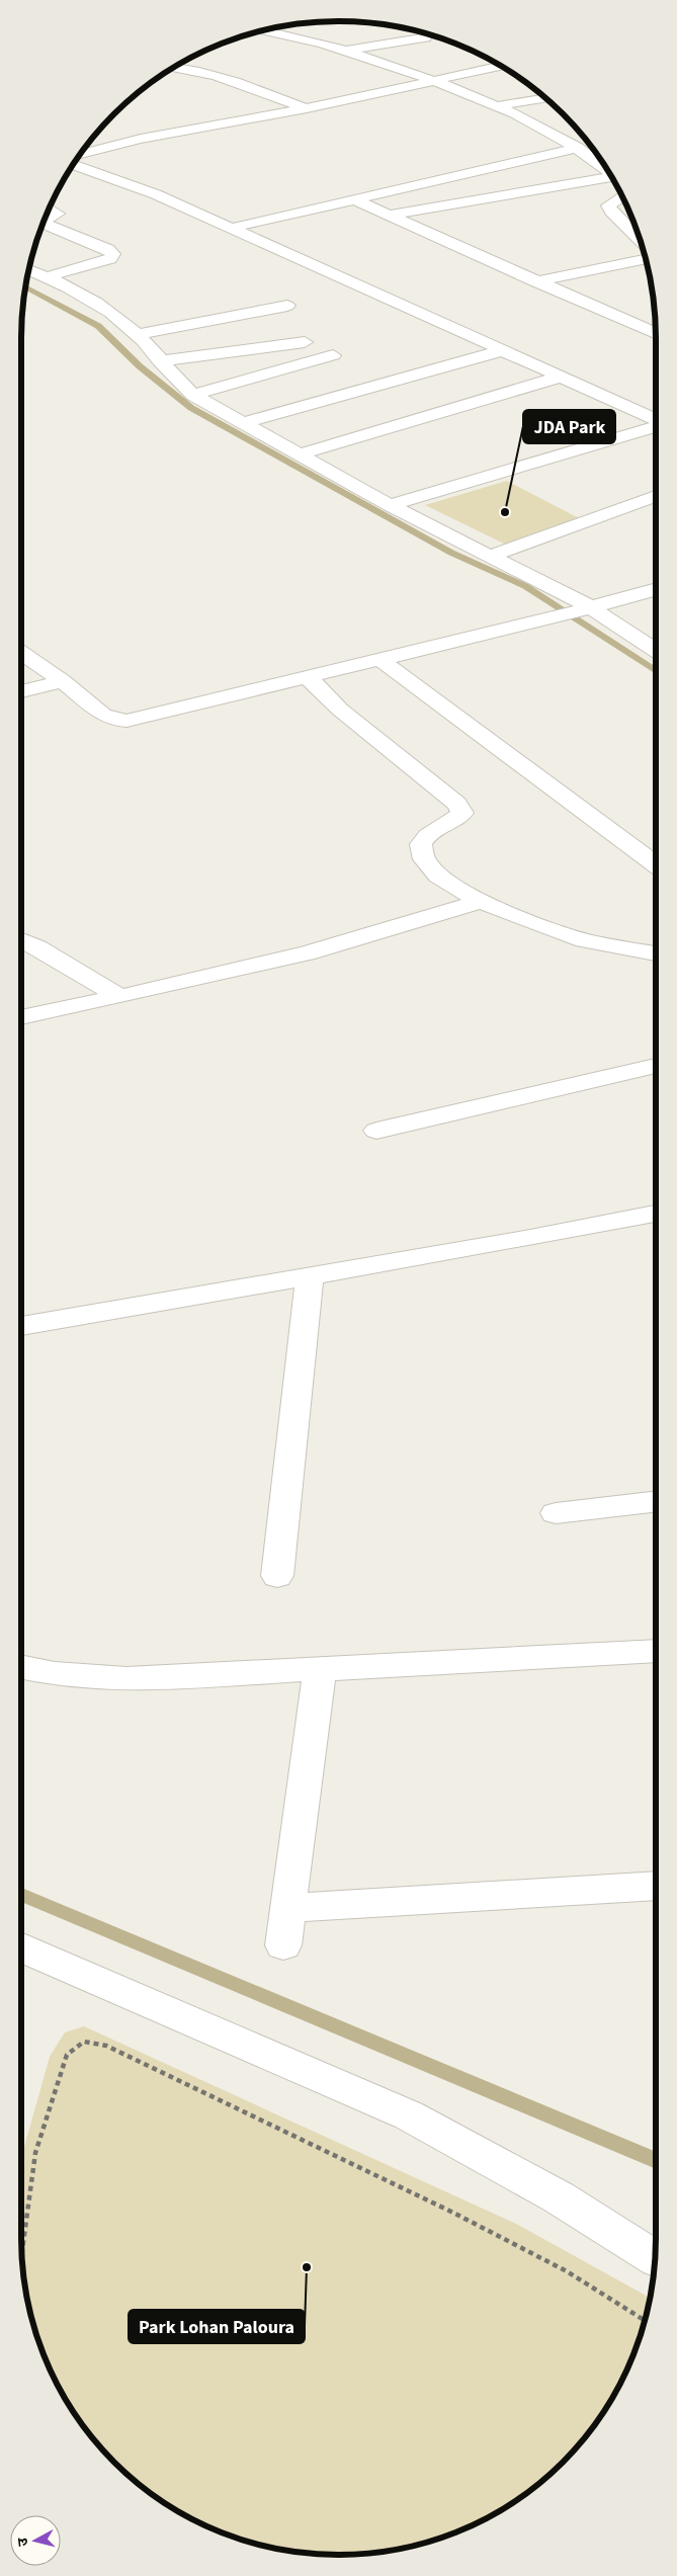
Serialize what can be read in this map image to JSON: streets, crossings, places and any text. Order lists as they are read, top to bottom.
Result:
{
  "places": ["JDA Park", "Park Lohan Paloura"],
  "north": "left"
}
